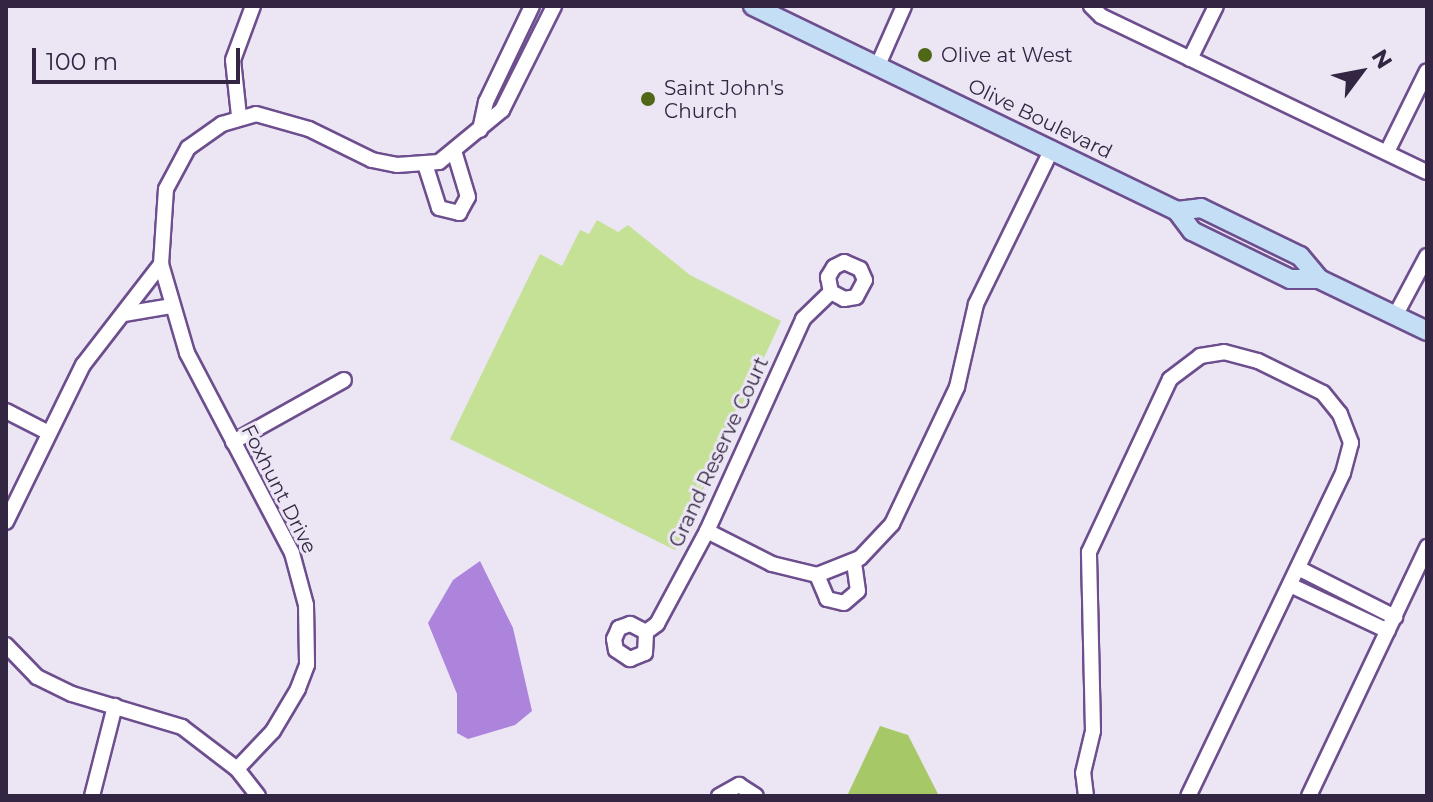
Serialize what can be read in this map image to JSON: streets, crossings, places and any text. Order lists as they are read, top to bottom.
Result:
{
  "streets": {
    "main road": ["Olive Boulevard"],
    "street": ["Grand Reserve Court", "Foxhunt Drive"]
  },
  "places": ["Olive at West", "Saint John's Church"],
  "scale_bar": "100 m",
  "north": "top right"
}
